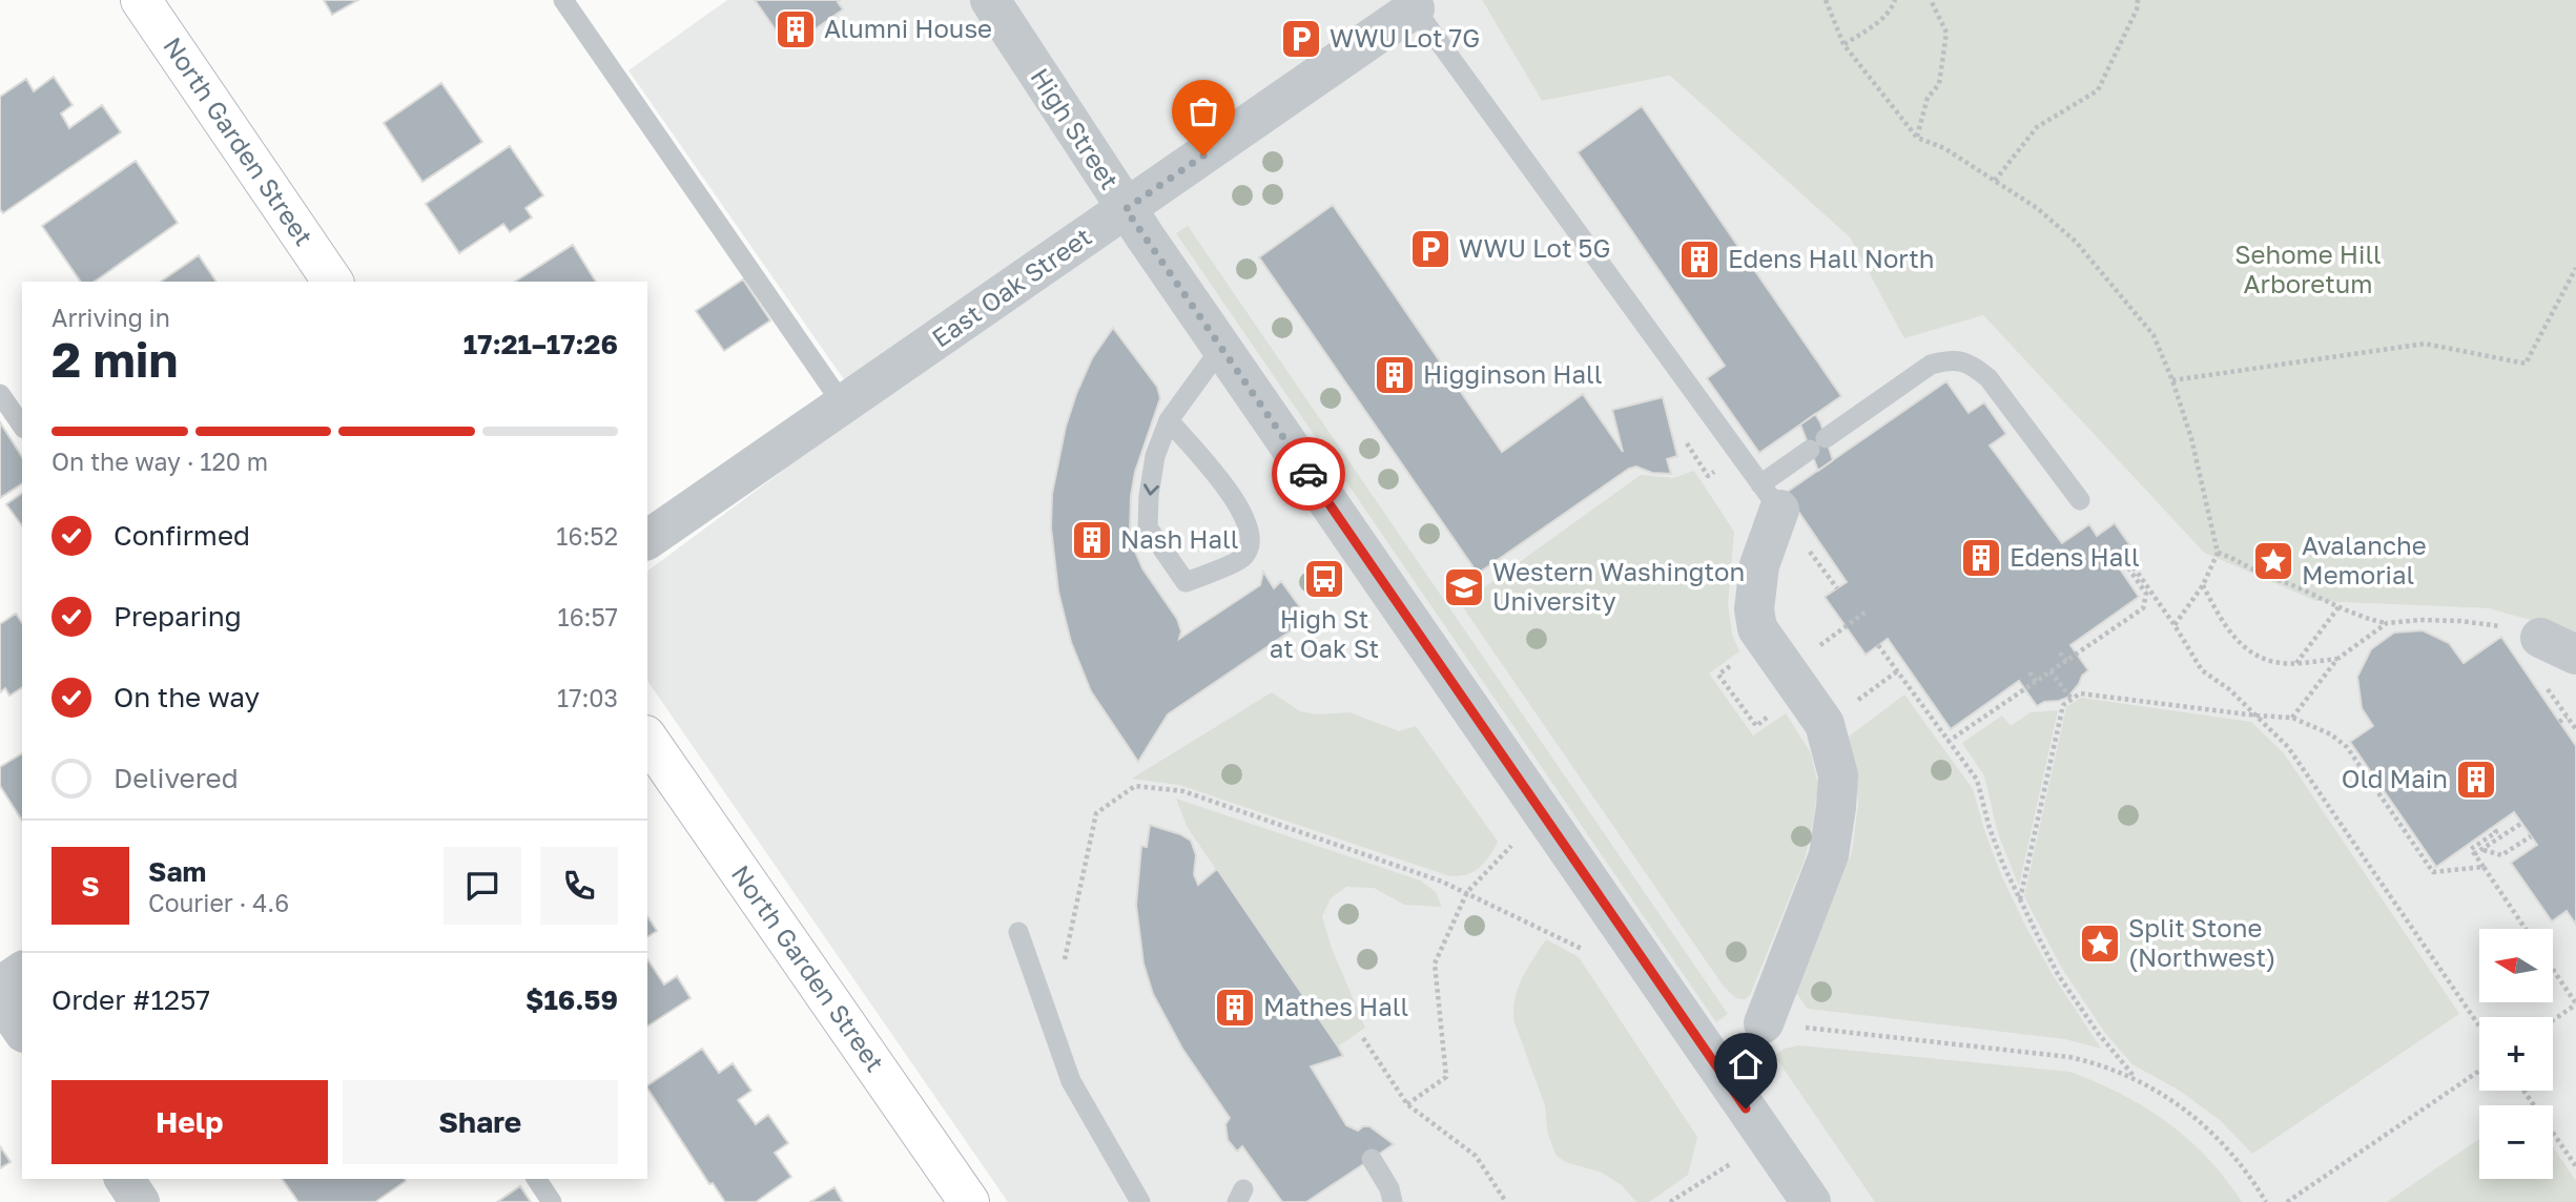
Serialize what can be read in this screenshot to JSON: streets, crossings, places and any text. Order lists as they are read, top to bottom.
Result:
{
  "streets": {
    "street": ["High Street", "North Garden Street", "East Oak Street"]
  },
  "crossings": [
    ["High Street", "East Oak Street"]
  ],
  "parks": ["Sehome Hill Arboretum"],
  "places": {
    "building": [
      "Alumni House",
      "Edens Hall North",
      "Higginson Hall",
      "Nash Hall",
      "Edens Hall",
      "Old Main",
      "Mathes Hall"
    ],
    "parking": ["WWU Lot 7G", "WWU Lot 5G"],
    "place": ["Avalanche Memorial", "Split Stone (Northwest)"],
    "bus stop": ["High St at Oak St"],
    "school or university": ["Western Washington University"]
  },
  "north": "left",
  "page": {
    "heading": ["2 min", "Arriving in", "17:21–17:26"],
    "panel": [
      "Sam",
      "Courier · 4.6",
      "Order #1257",
      "$16.59"
    ],
    "bar": "On the way · 120 m",
    "list": [
      ["Confirmed", "16:52"],
      ["Preparing", "16:57"],
      ["On the way", "17:03"],
      "Delivered"
    ],
    "round": "S",
    "map_buttons": ["+", "−"],
    "buttons": ["Help", "Share"]
  }
}
